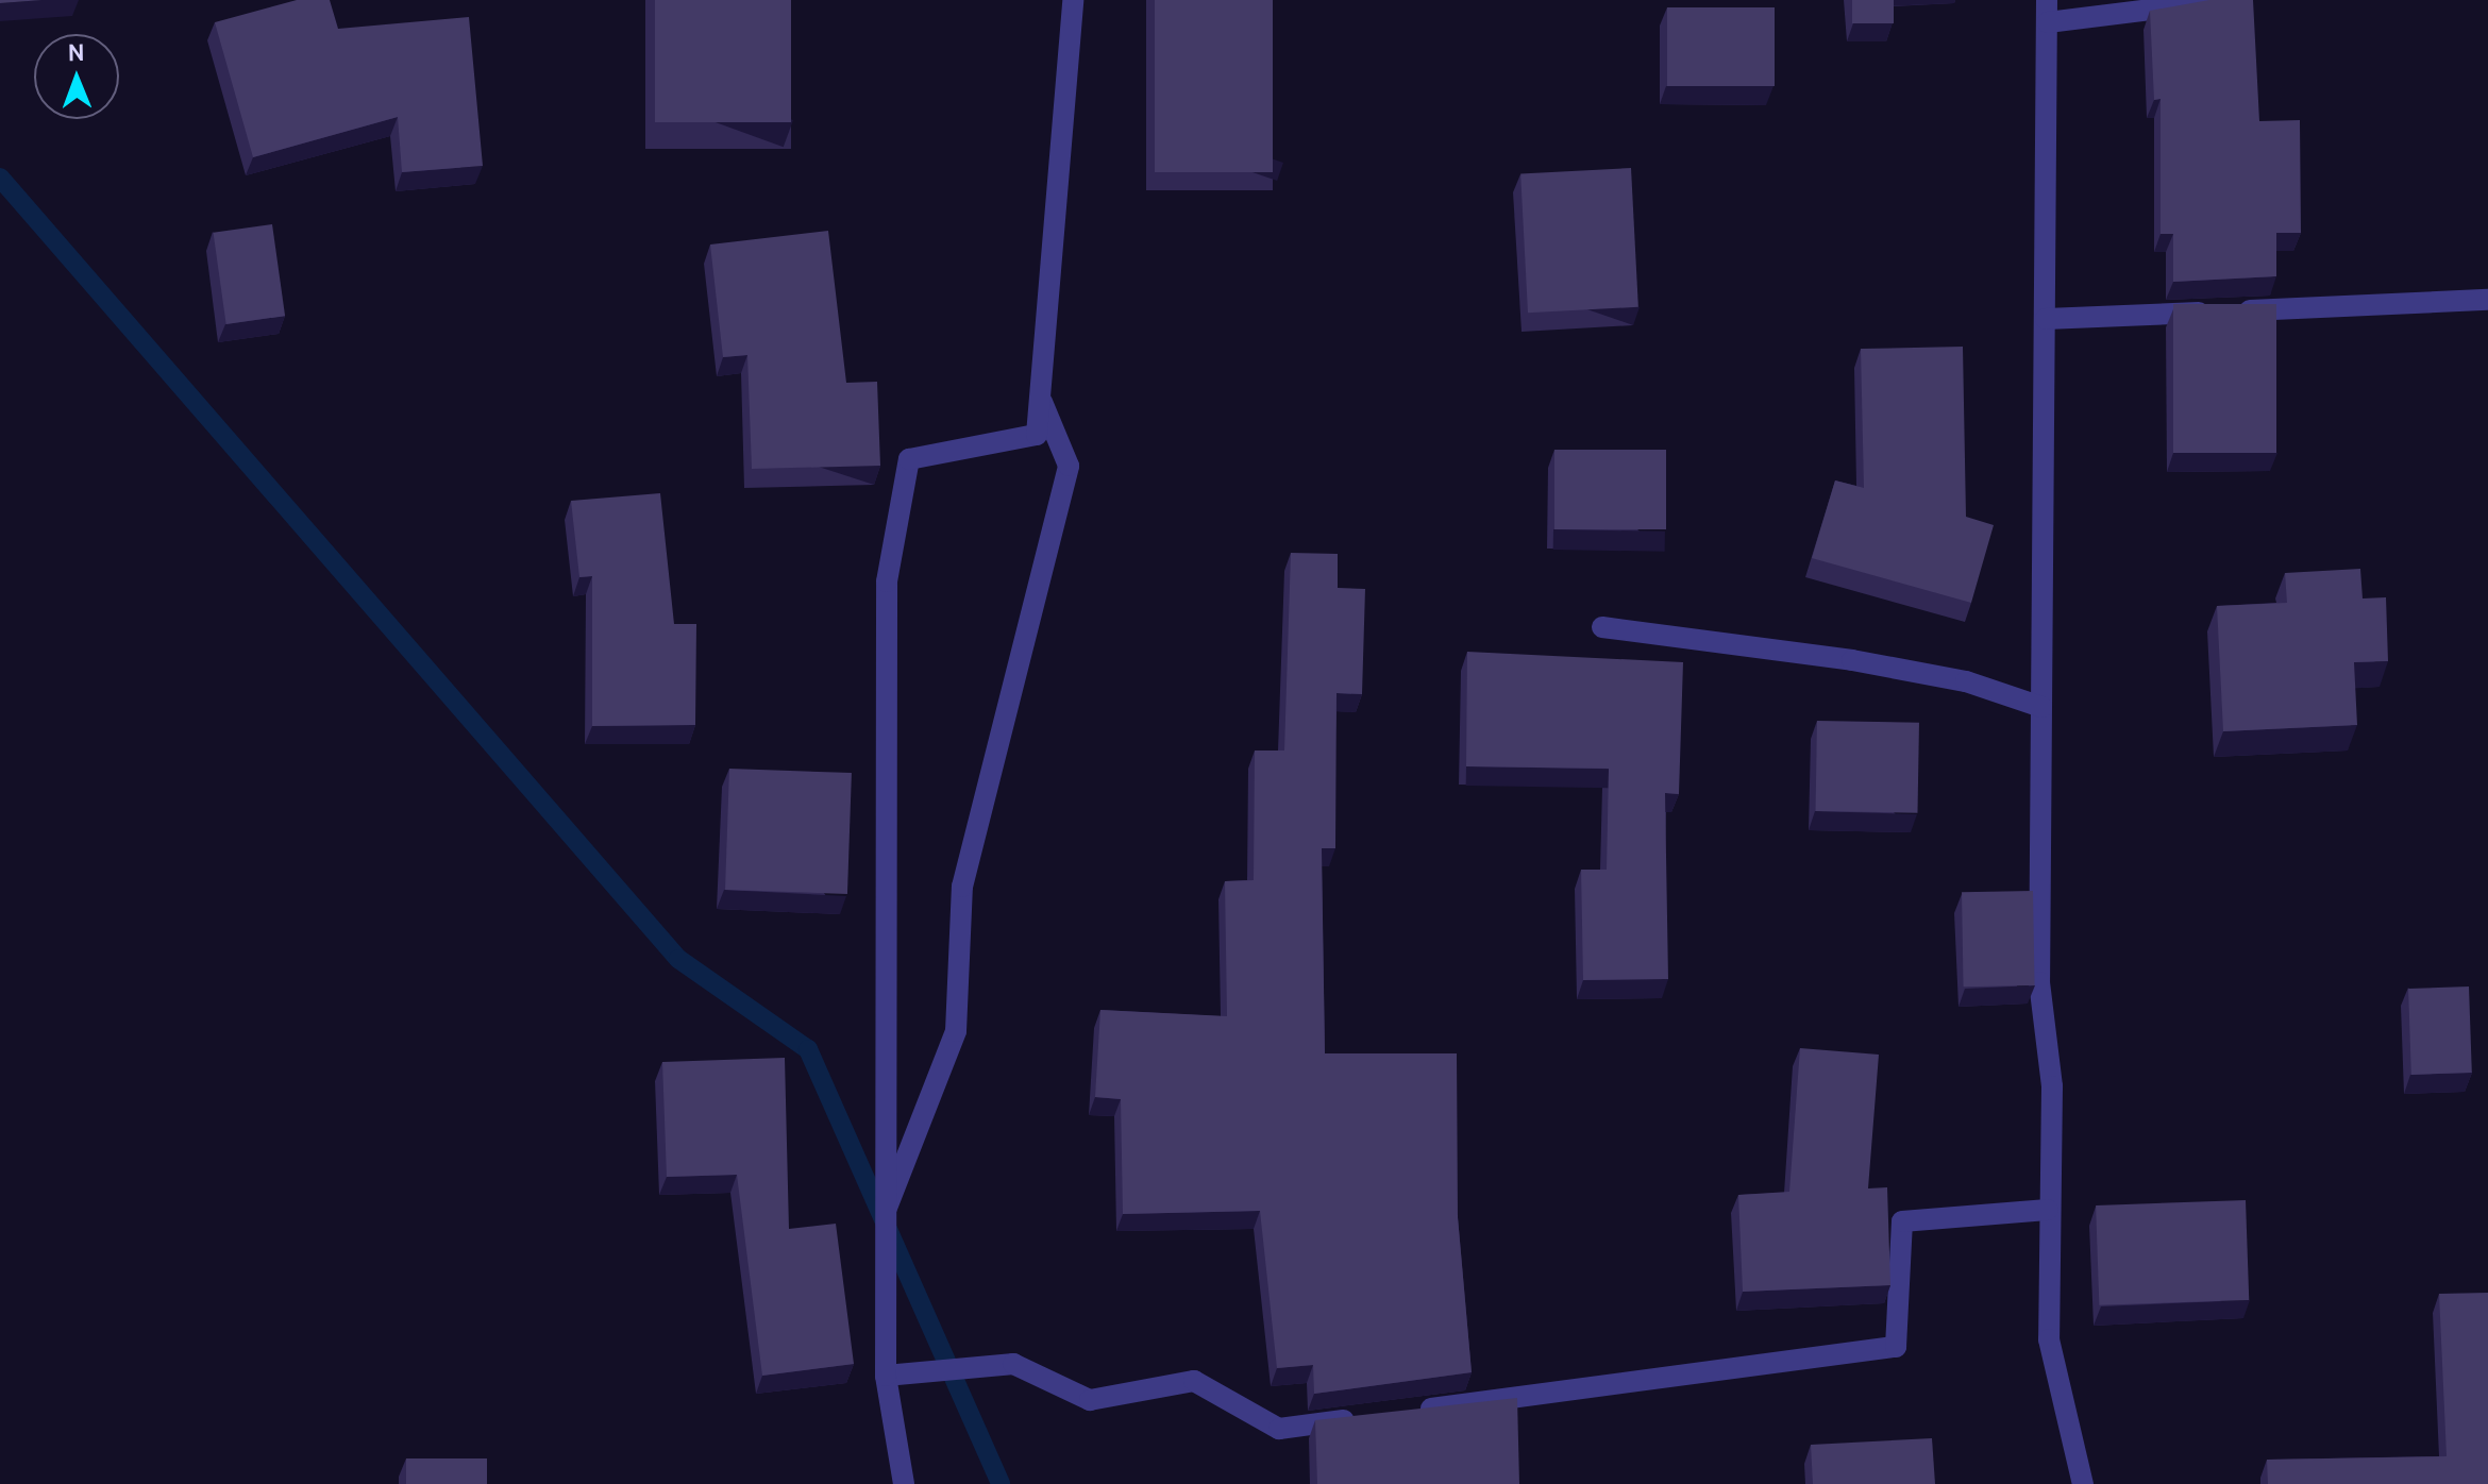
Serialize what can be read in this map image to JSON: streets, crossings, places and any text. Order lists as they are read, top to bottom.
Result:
{
  "north": "top"
}
